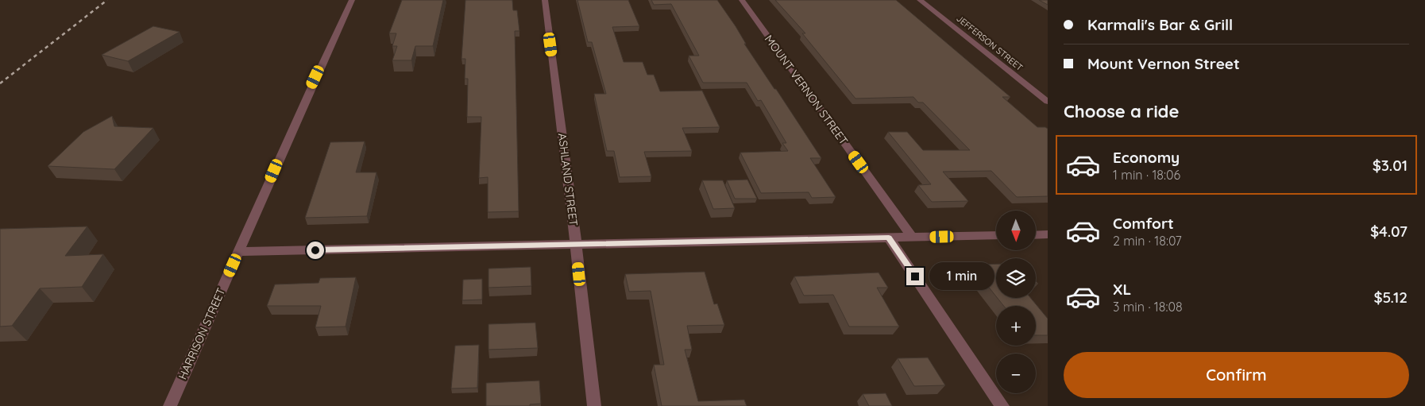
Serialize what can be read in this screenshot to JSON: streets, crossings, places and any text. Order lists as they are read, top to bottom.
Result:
{
  "streets": {
    "street": [
      "JEFFERSON STREET",
      "MOUNT VERNON STREET",
      "ASHLAND STREET",
      "HARRISON STREET"
    ]
  },
  "north": "bottom",
  "page": {
    "banner": ["Karmali's Bar & Grill", "Mount Vernon Street"],
    "heading": "Choose a ride",
    "list": [
      {
        "name": "Economy",
        "note": "1 min · 18:06",
        "value": "$3.01"
      },
      {
        "name": "Comfort",
        "note": "2 min · 18:07",
        "value": "$4.07"
      },
      {
        "name": "XL",
        "note": "3 min · 18:08",
        "value": "$5.12"
      }
    ],
    "map_buttons": ["+", "−"],
    "bubble": "1 min",
    "buttons": "Confirm"
  }
}
